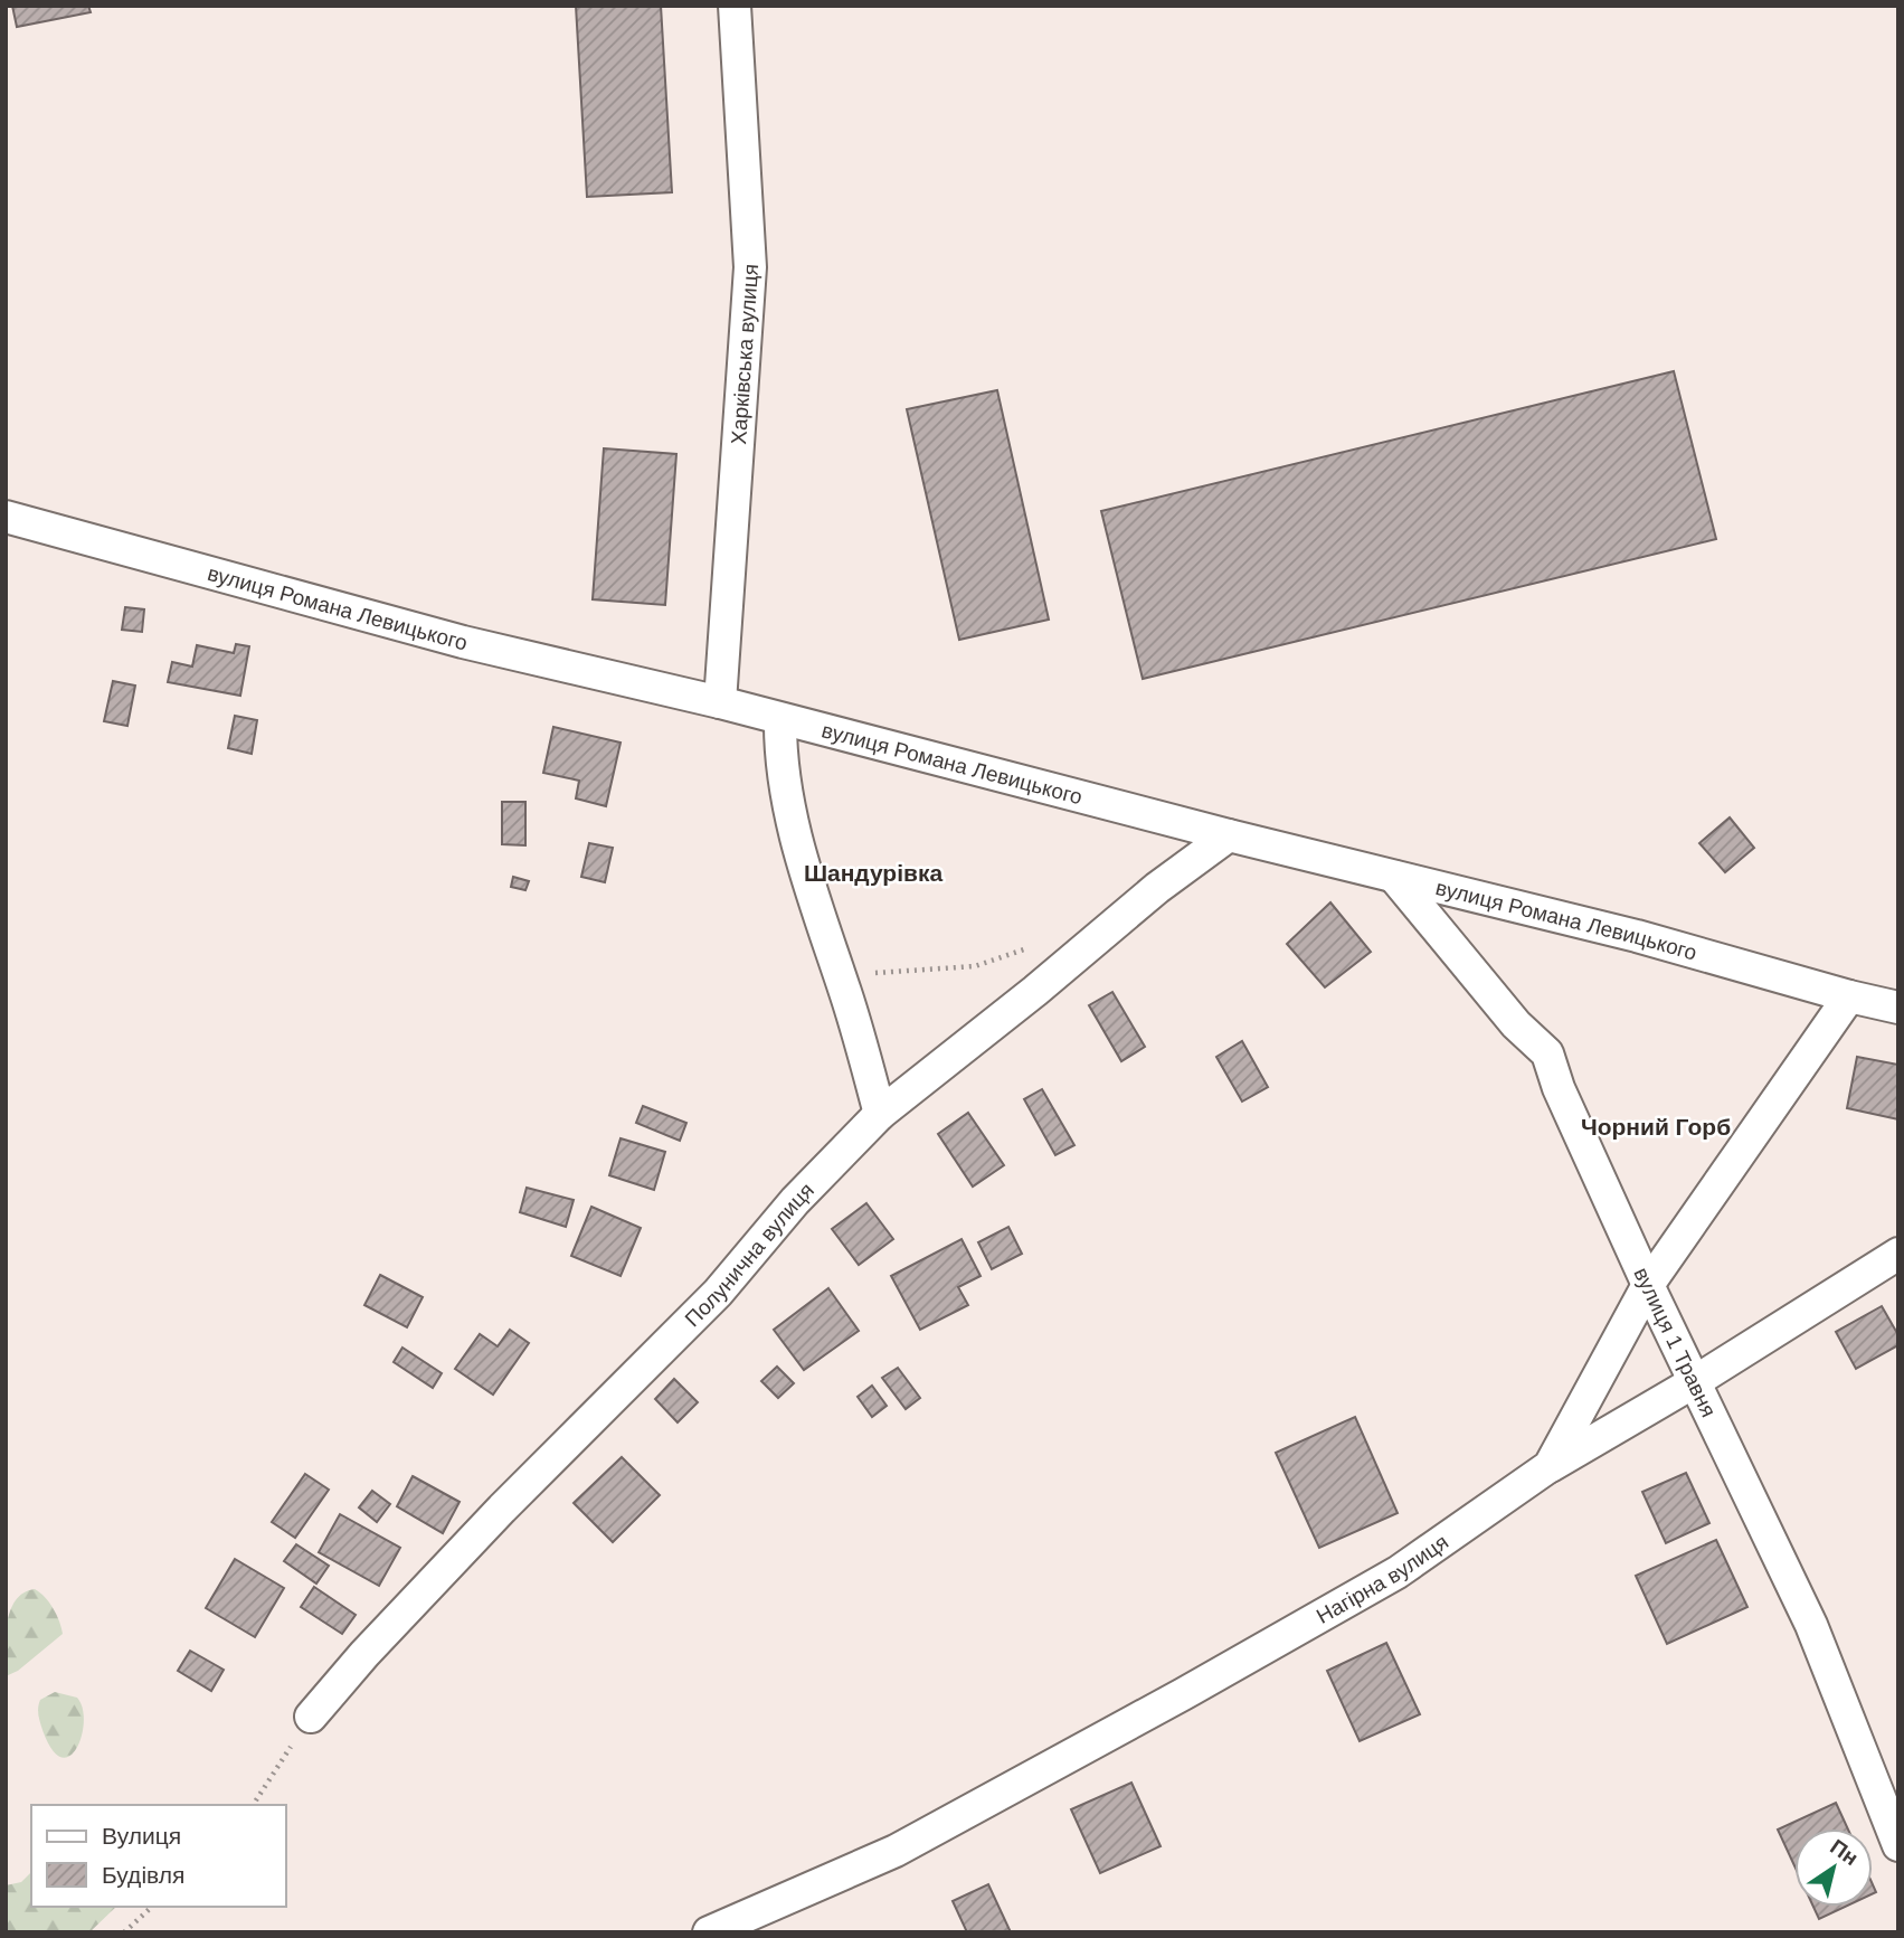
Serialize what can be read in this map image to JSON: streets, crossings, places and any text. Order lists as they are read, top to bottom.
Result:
{
  "streets": {
    "street": [
      "Харківська вулиця",
      "вулиця Романа Левицького",
      "Полунична вулиця",
      "вулиця 1 Травня",
      "Нагірна вулиця"
    ]
  },
  "crossings": [
    ["Харківська вулиця", "вулиця Романа Левицького"],
    ["вулиця Романа Левицького", "Полунична вулиця"],
    ["вулиця Романа Левицького", "вулиця 1 Травня"],
    ["вулиця Романа Левицького", "Нагірна вулиця"],
    ["вулиця 1 Травня", "Нагірна вулиця"]
  ],
  "districts": ["Шандурівка", "Чорний Горб"],
  "legend": ["Вулиця", "Будівля"],
  "north": "top right"
}
